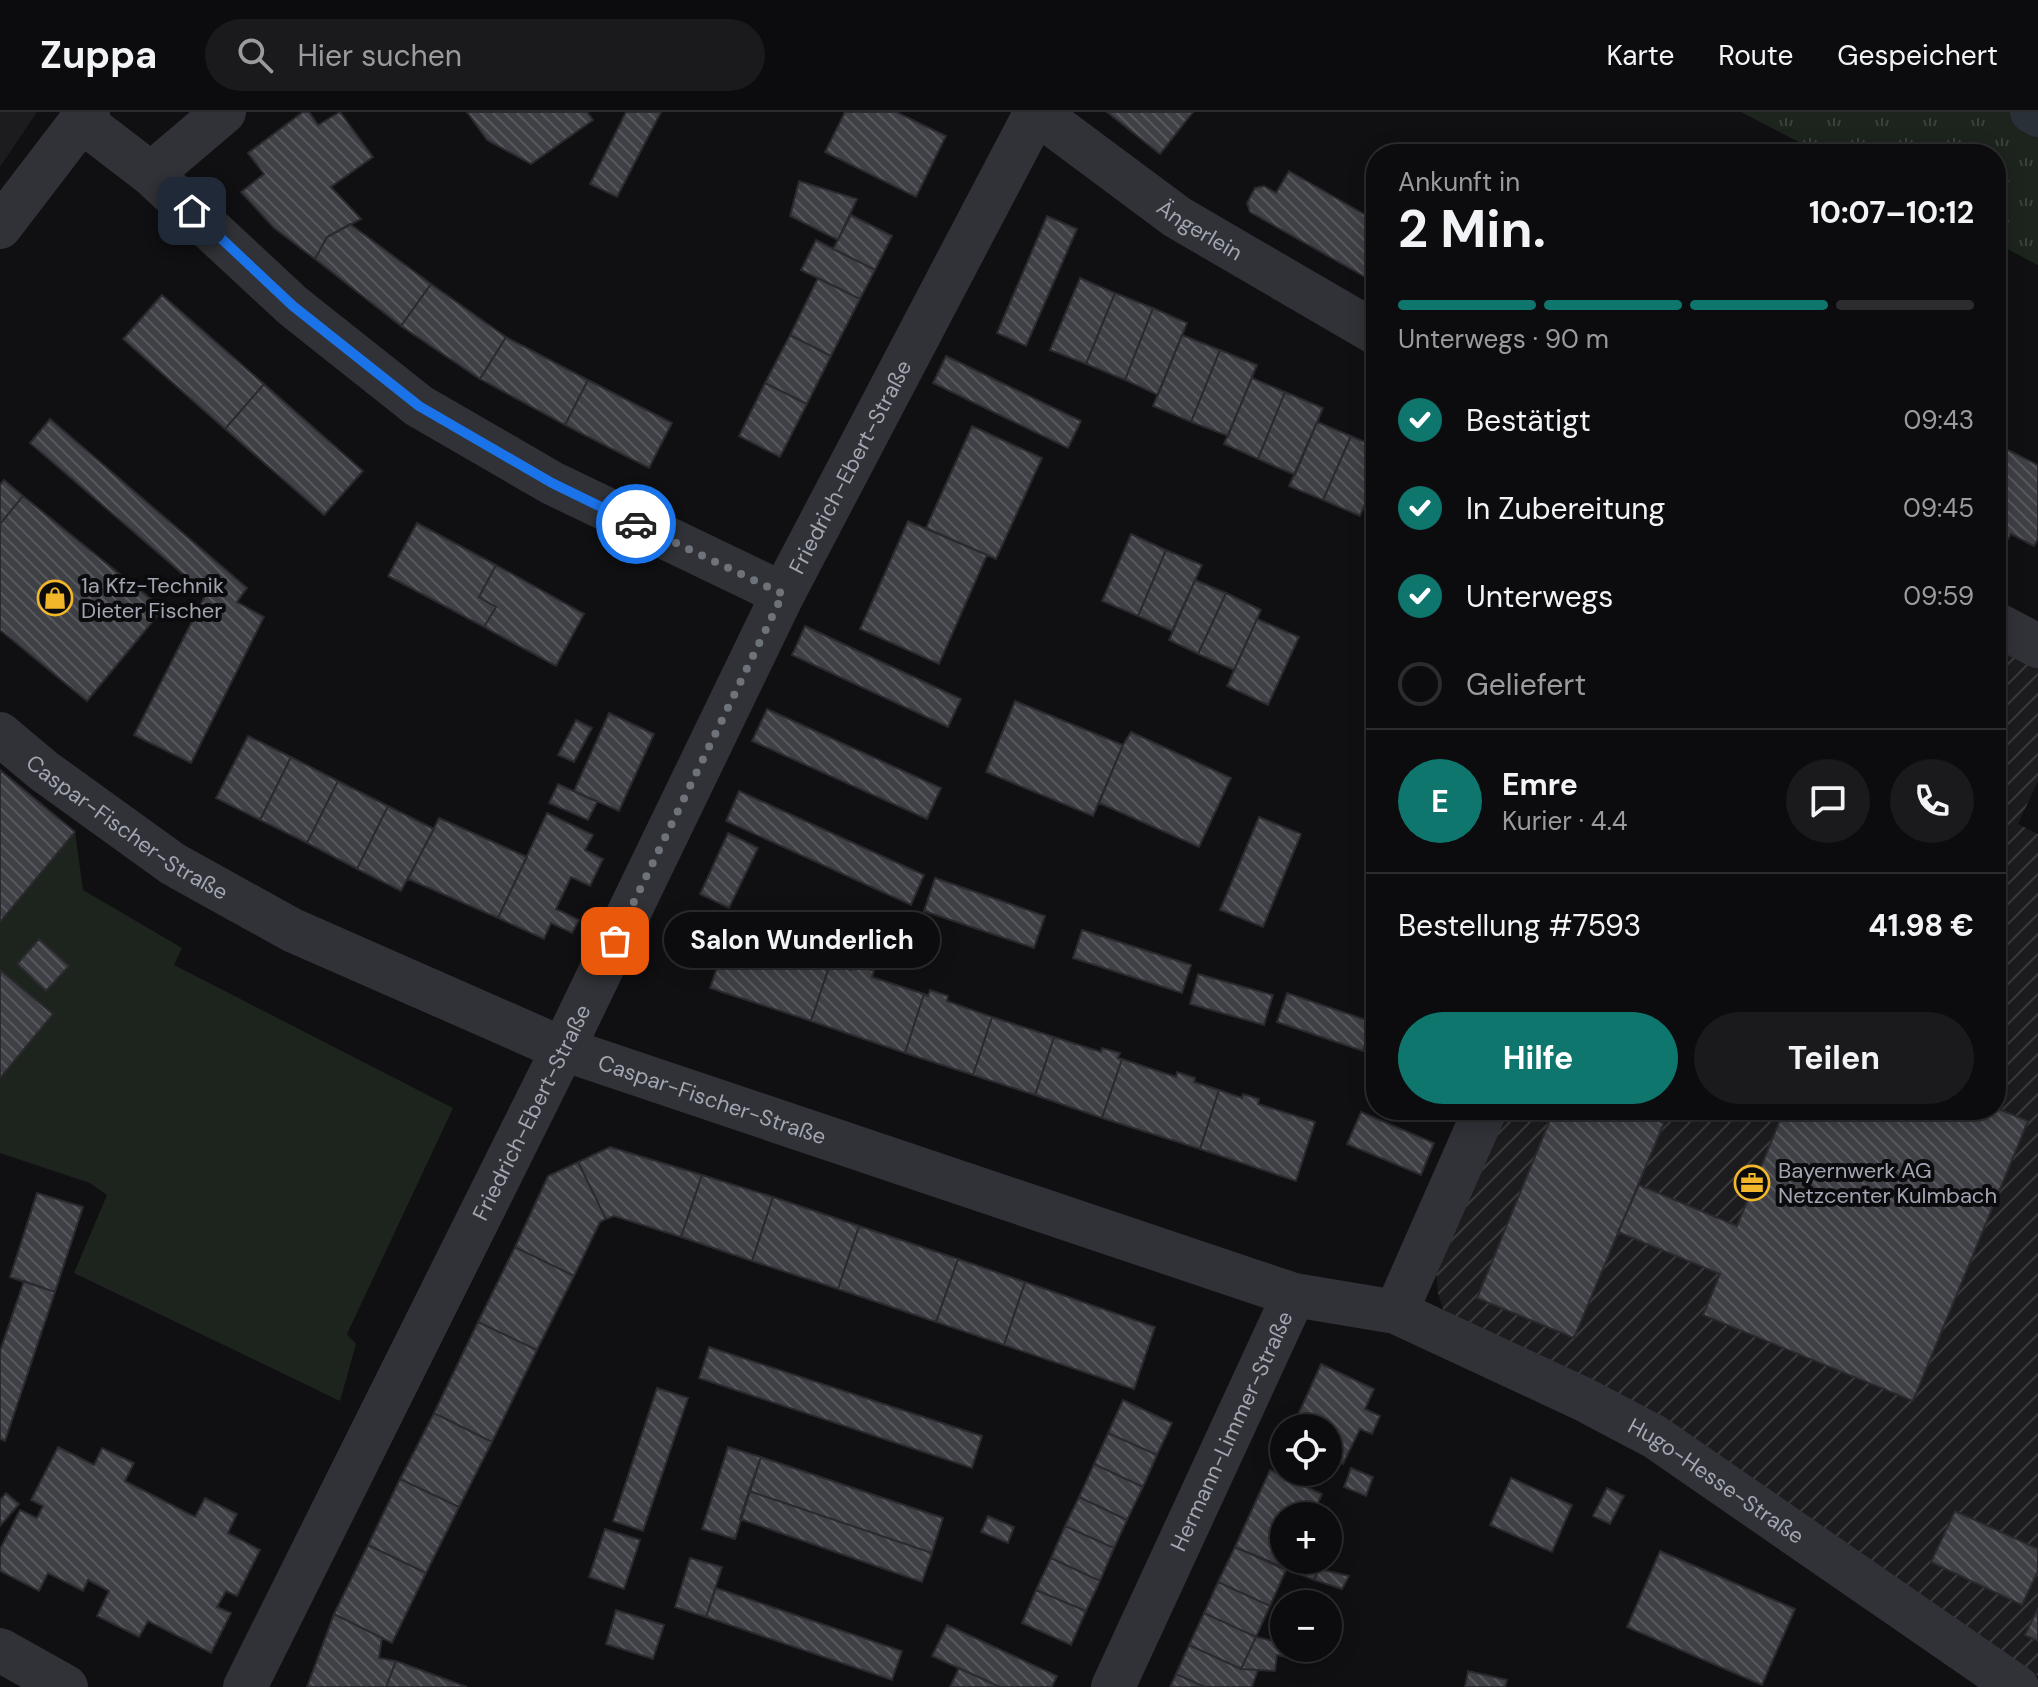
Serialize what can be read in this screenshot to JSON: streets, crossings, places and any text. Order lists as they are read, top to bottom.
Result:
{
  "streets": {
    "street": [
      "Ängerlein",
      "Friedrich-Ebert-Straße",
      "Caspar-Fischer-Straße",
      "Hermann-Limmer-Straße",
      "Hugo-Hesse-Straße"
    ]
  },
  "crossings": [
    ["Ängerlein", "Friedrich-Ebert-Straße"],
    ["Friedrich-Ebert-Straße", "Caspar-Fischer-Straße"],
    ["Caspar-Fischer-Straße", "Hermann-Limmer-Straße"],
    ["Hermann-Limmer-Straße", "Hugo-Hesse-Straße"]
  ],
  "places": {
    "shop": ["1a Kfz-Technik Dieter Fischer"],
    "other": ["Salon Wunderlich"],
    "office": ["Bayernwerk AG Netzcenter Kulmbach"]
  },
  "page": {
    "header": "Zuppa",
    "search": "Hier suchen",
    "nav": ["Karte", "Route", "Gespeichert"],
    "heading": ["2 Min.", "Ankunft in", "10:07–10:12"],
    "panel": [
      "Emre",
      "Kurier · 4.4",
      "Bestellung #7593",
      "41.98 €"
    ],
    "bar": "Unterwegs · 90 m",
    "list": [
      ["Bestätigt", "09:43"],
      ["In Zubereitung", "09:45"],
      ["Unterwegs", "09:59"],
      "Geliefert"
    ],
    "round": "E",
    "bubble": "Salon Wunderlich",
    "buttons": ["Hilfe", "Teilen"],
    "map_buttons": ["+", "−"]
  }
}
